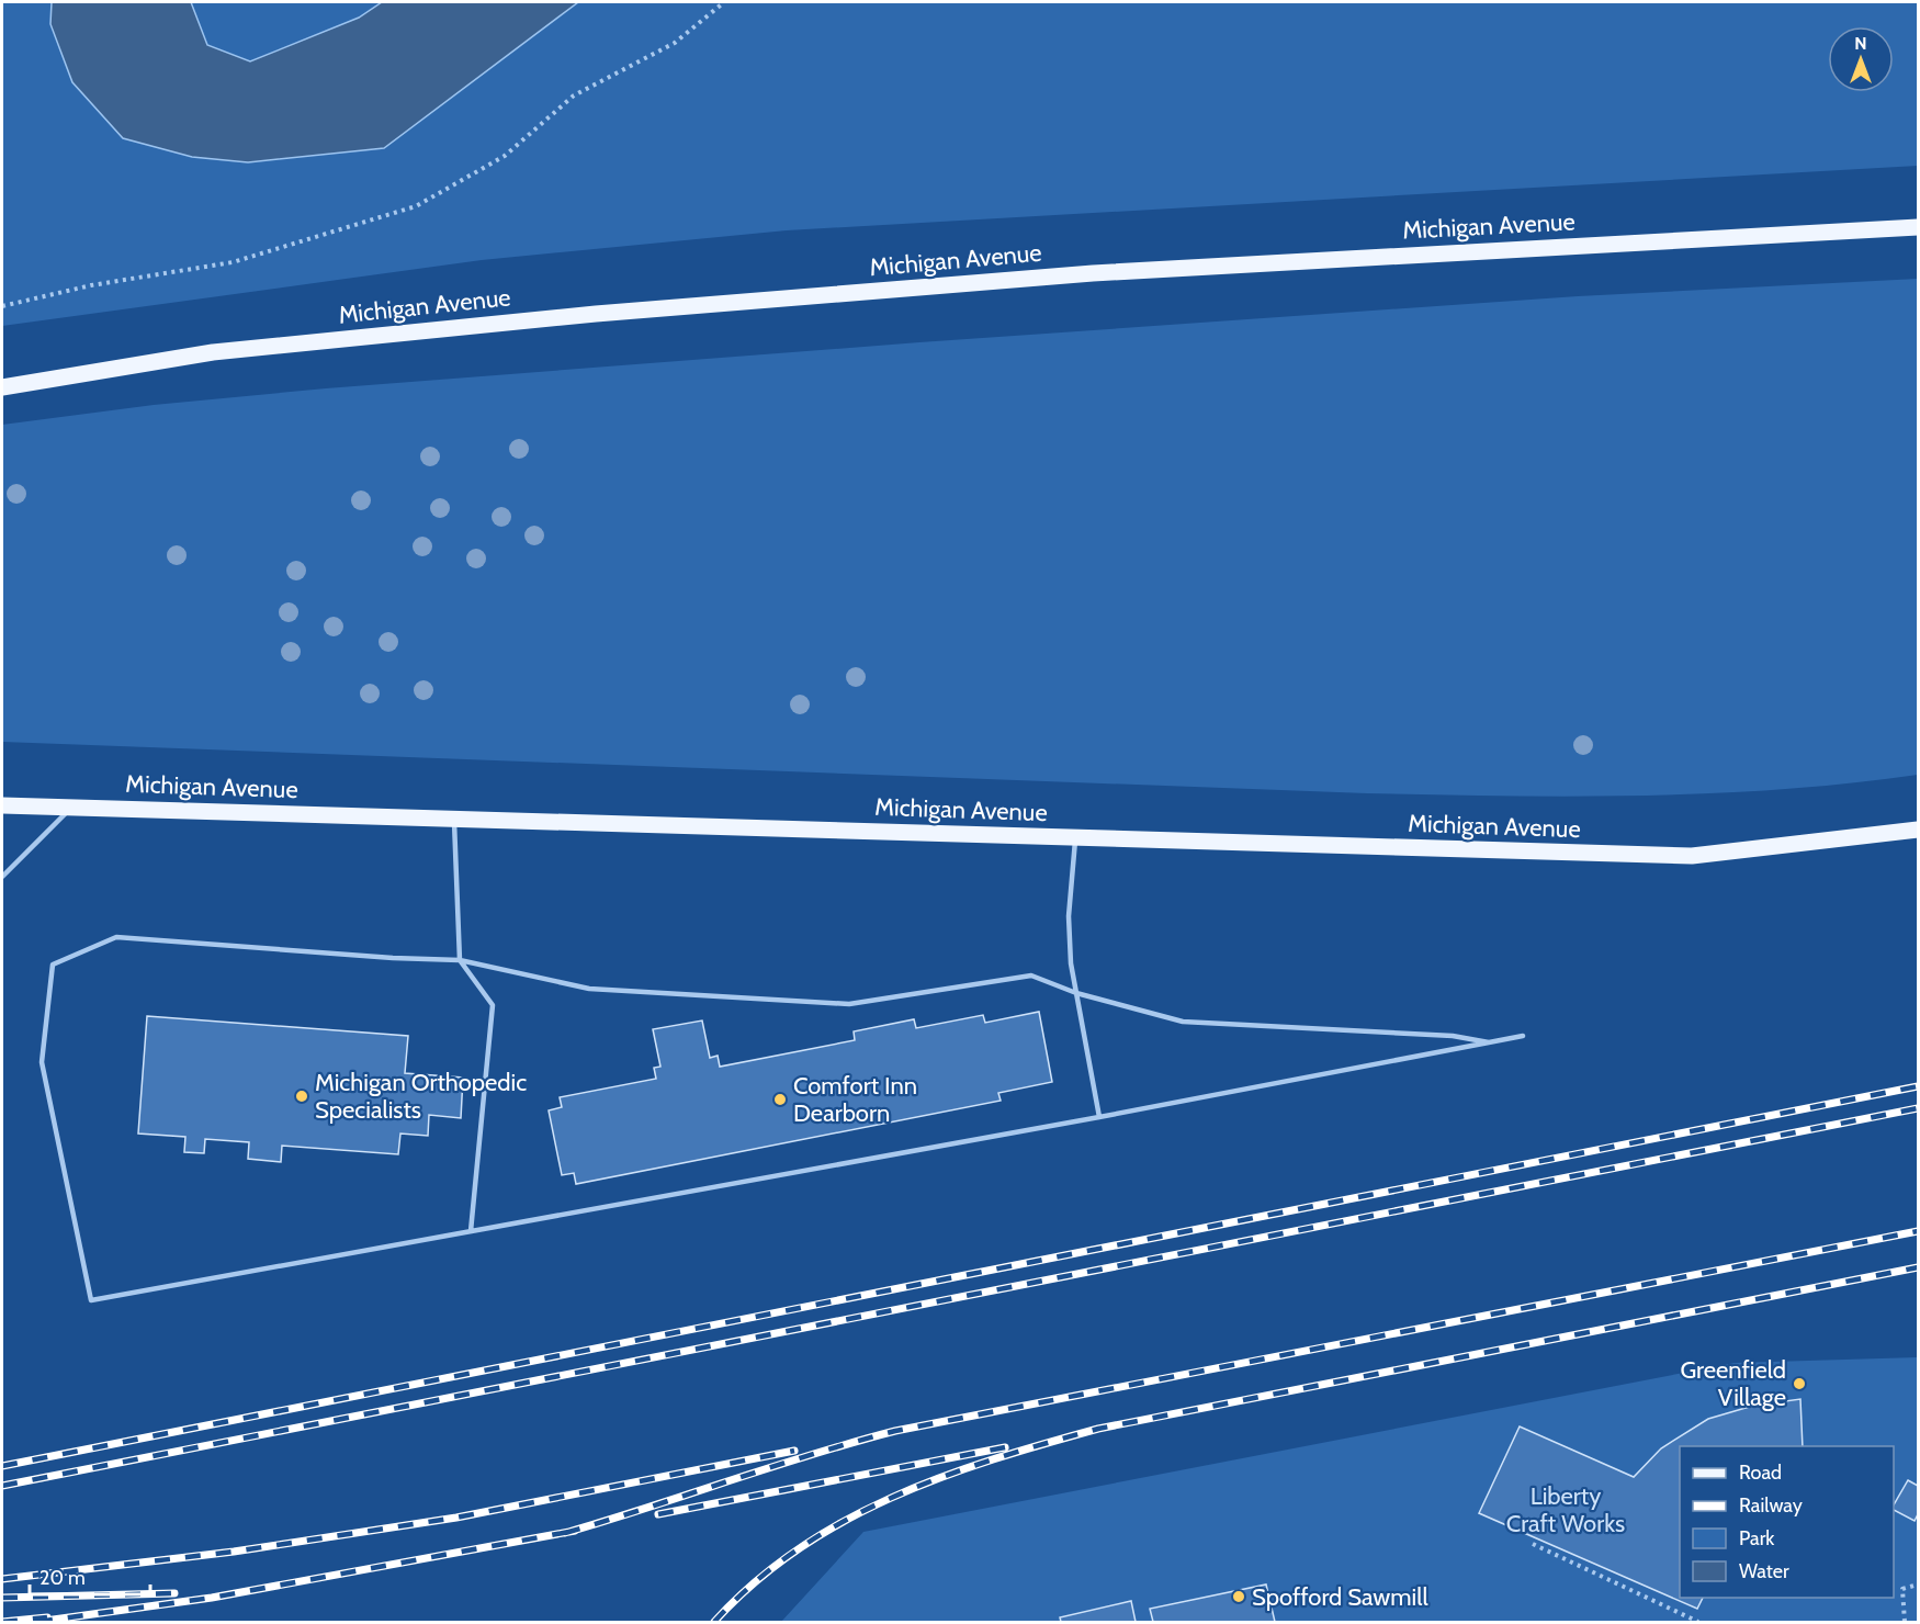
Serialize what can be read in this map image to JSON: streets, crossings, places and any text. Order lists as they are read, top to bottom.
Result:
{
  "streets": {
    "main road": ["Michigan Avenue"]
  },
  "parks": ["Liberty Craft Works"],
  "places": [
    "Michigan Orthopedic Specialists",
    "Comfort Inn Dearborn",
    "Greenfield Village",
    "Spofford Sawmill"
  ],
  "legend": [
    "Road",
    "Railway",
    "Park",
    "Water"
  ],
  "scale_bar": "20 m",
  "north": "top"
}
